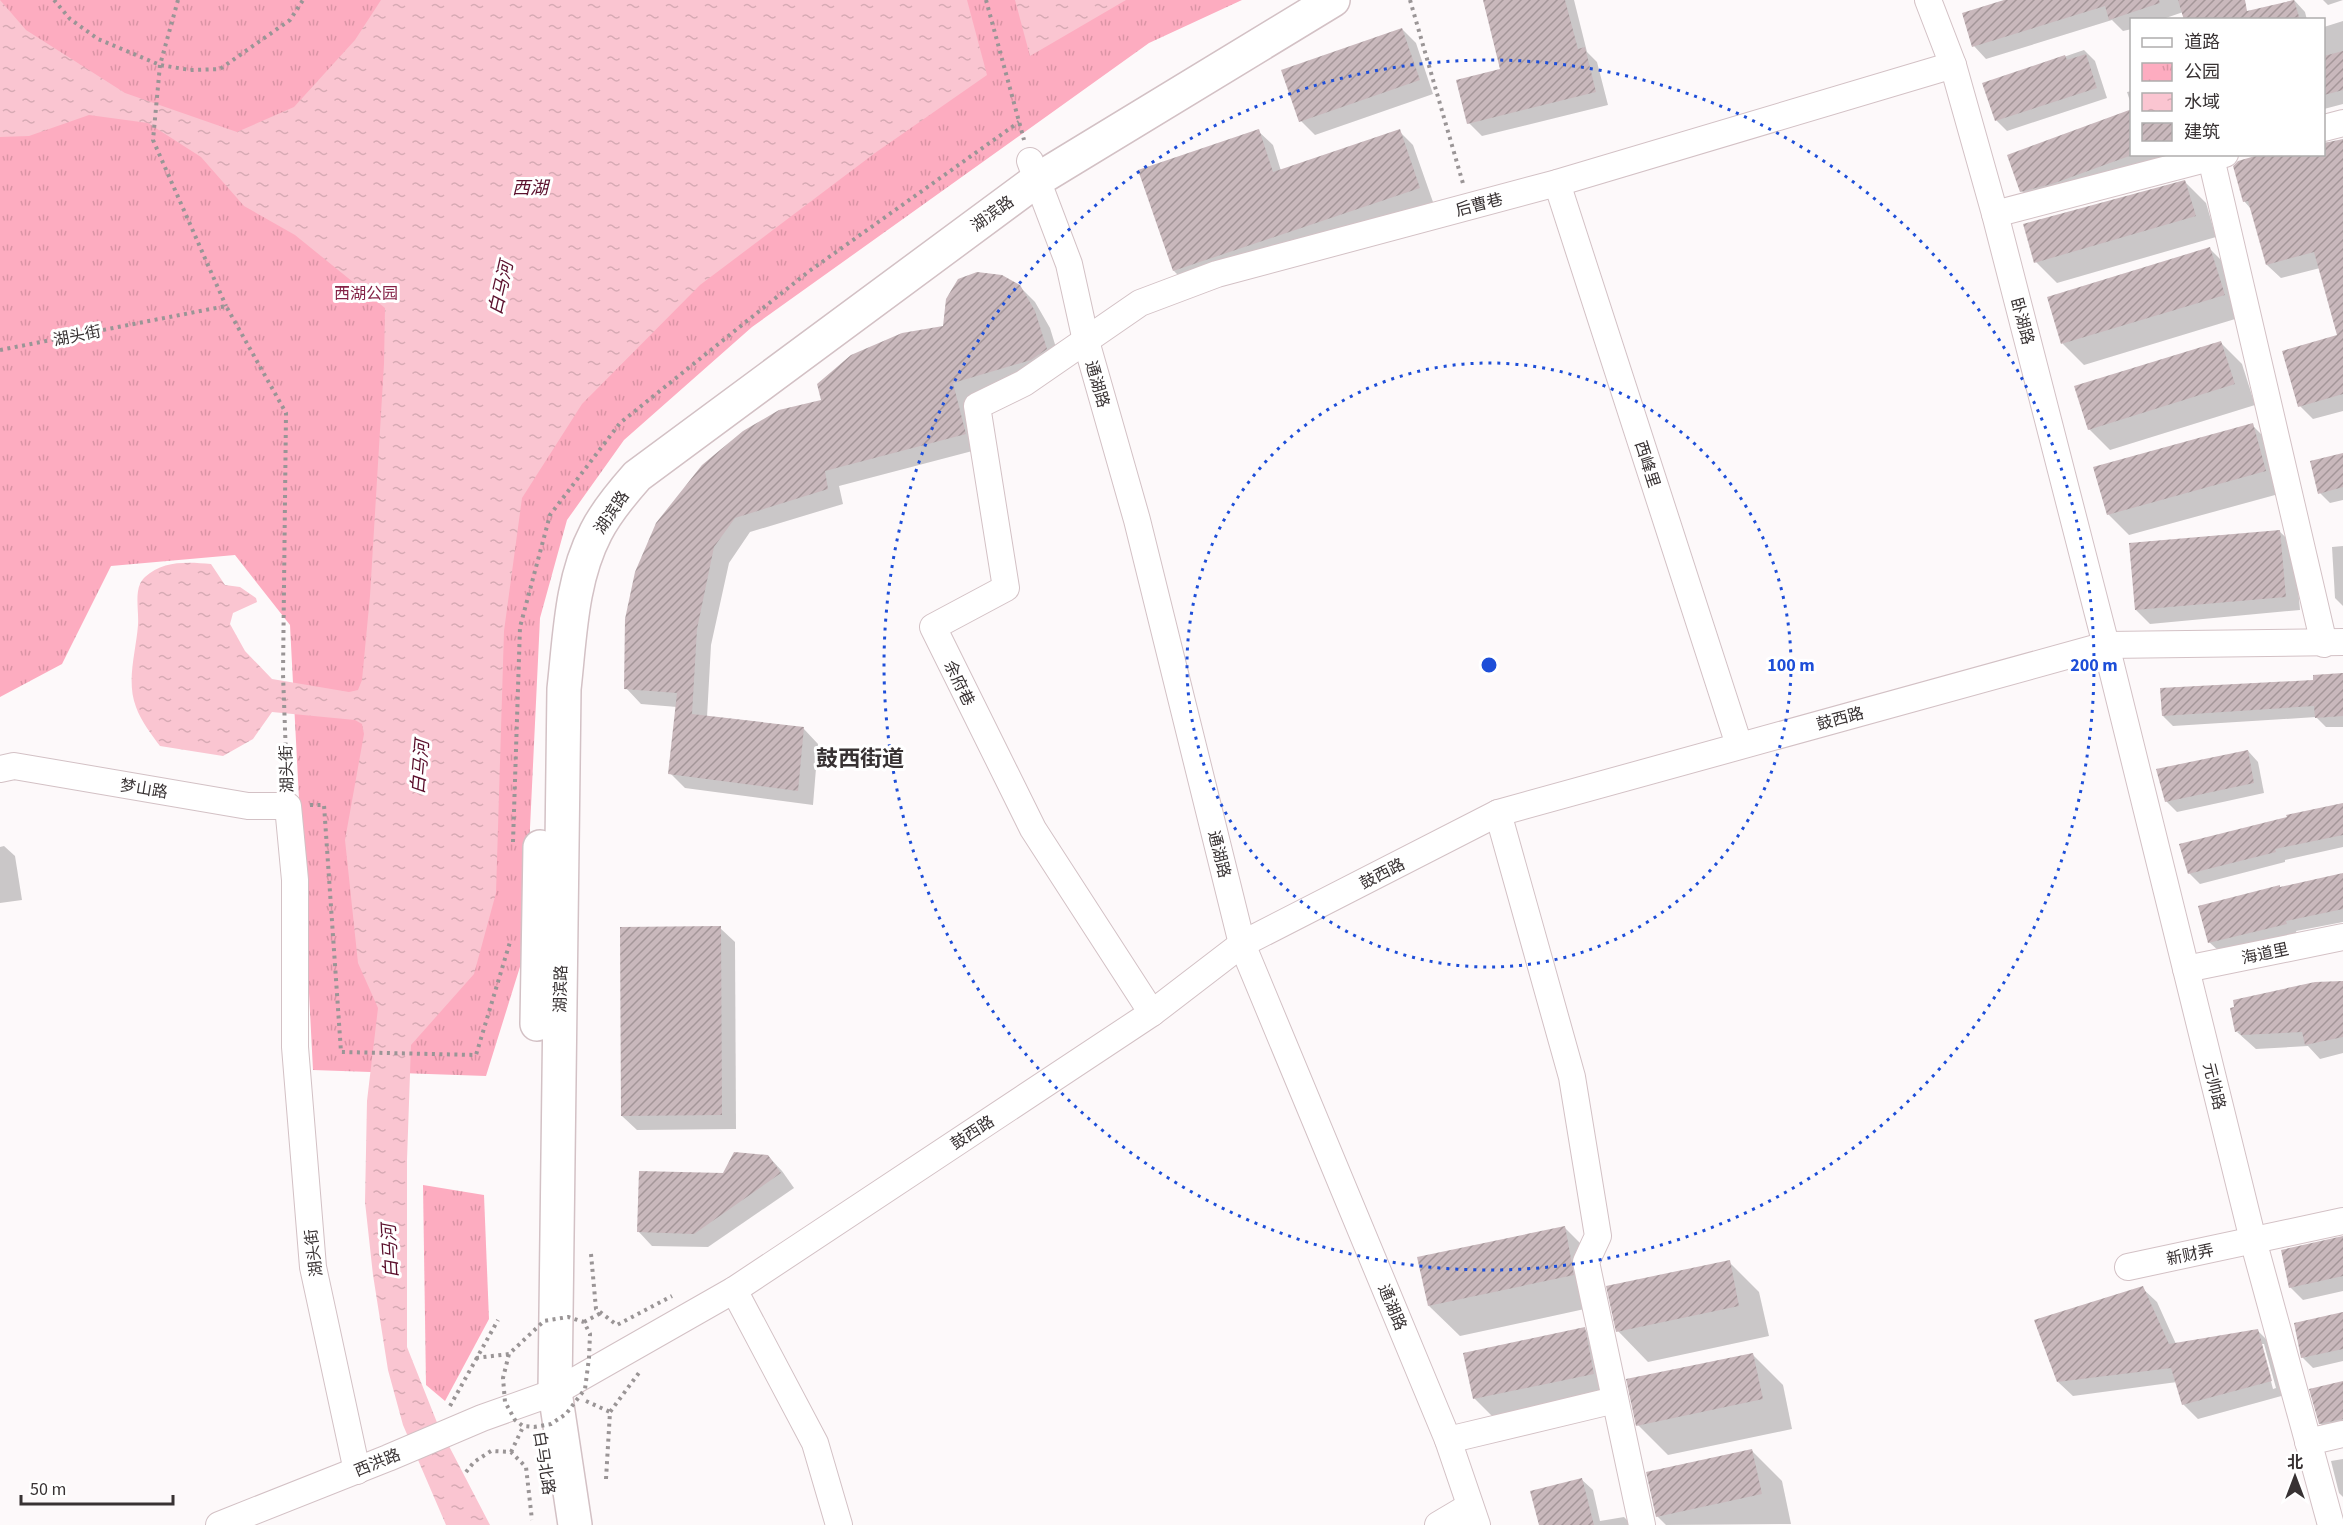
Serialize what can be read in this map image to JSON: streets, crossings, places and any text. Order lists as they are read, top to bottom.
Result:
{
  "streets": {
    "main road": ["湖滨路", "白马北路"],
    "street": [
      "后曹巷",
      "卧湖路",
      "湖头街",
      "通湖路",
      "西峰里",
      "余府巷",
      "鼓西路",
      "梦山路",
      "海道里",
      "元帅路",
      "新财弄",
      "西洪路"
    ]
  },
  "crossings": [
    ["后曹巷", "卧湖路"],
    ["后曹巷", "通湖路"],
    ["后曹巷", "西峰里"],
    ["后曹巷", "余府巷"],
    ["湖滨路", "通湖路"],
    ["湖滨路", "鼓西路"],
    ["湖滨路", "西洪路"],
    ["湖滨路", "白马北路"],
    ["卧湖路", "鼓西路"],
    ["卧湖路", "元帅路"],
    ["湖头街", "梦山路"],
    ["湖头街", "西洪路"],
    ["通湖路", "鼓西路"],
    ["西峰里", "鼓西路"],
    ["余府巷", "鼓西路"],
    ["鼓西路", "元帅路"],
    ["鼓西路", "西洪路"],
    ["鼓西路", "白马北路"],
    ["海道里", "元帅路"],
    ["元帅路", "新财弄"],
    ["西洪路", "白马北路"]
  ],
  "districts": ["鼓西街道"],
  "water": ["西湖", "白马河"],
  "parks": ["西湖公园"],
  "legend": [
    "道路",
    "公园",
    "水域",
    "建筑"
  ],
  "scale_bar": "50 m",
  "north": "top",
  "rings": ["100 m", "200 m"]
}
